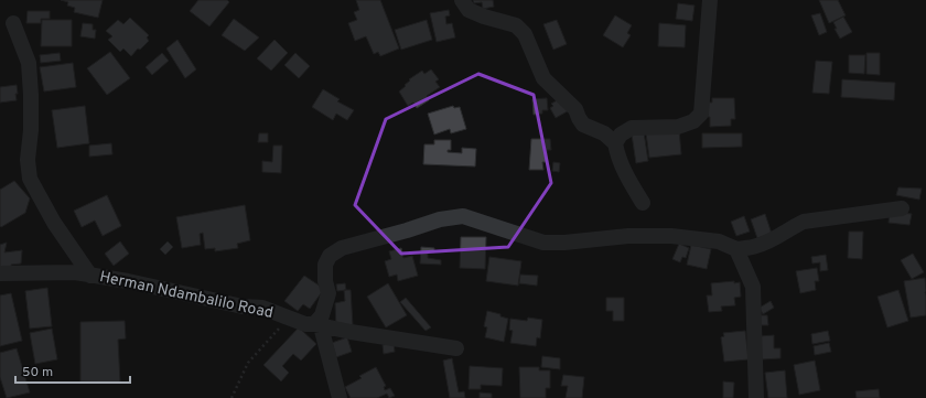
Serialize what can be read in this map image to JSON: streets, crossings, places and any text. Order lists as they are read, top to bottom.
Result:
{
  "streets": {
    "street": ["Herman Ndambalilo Road"]
  },
  "scale_bar": "50 m"
}
